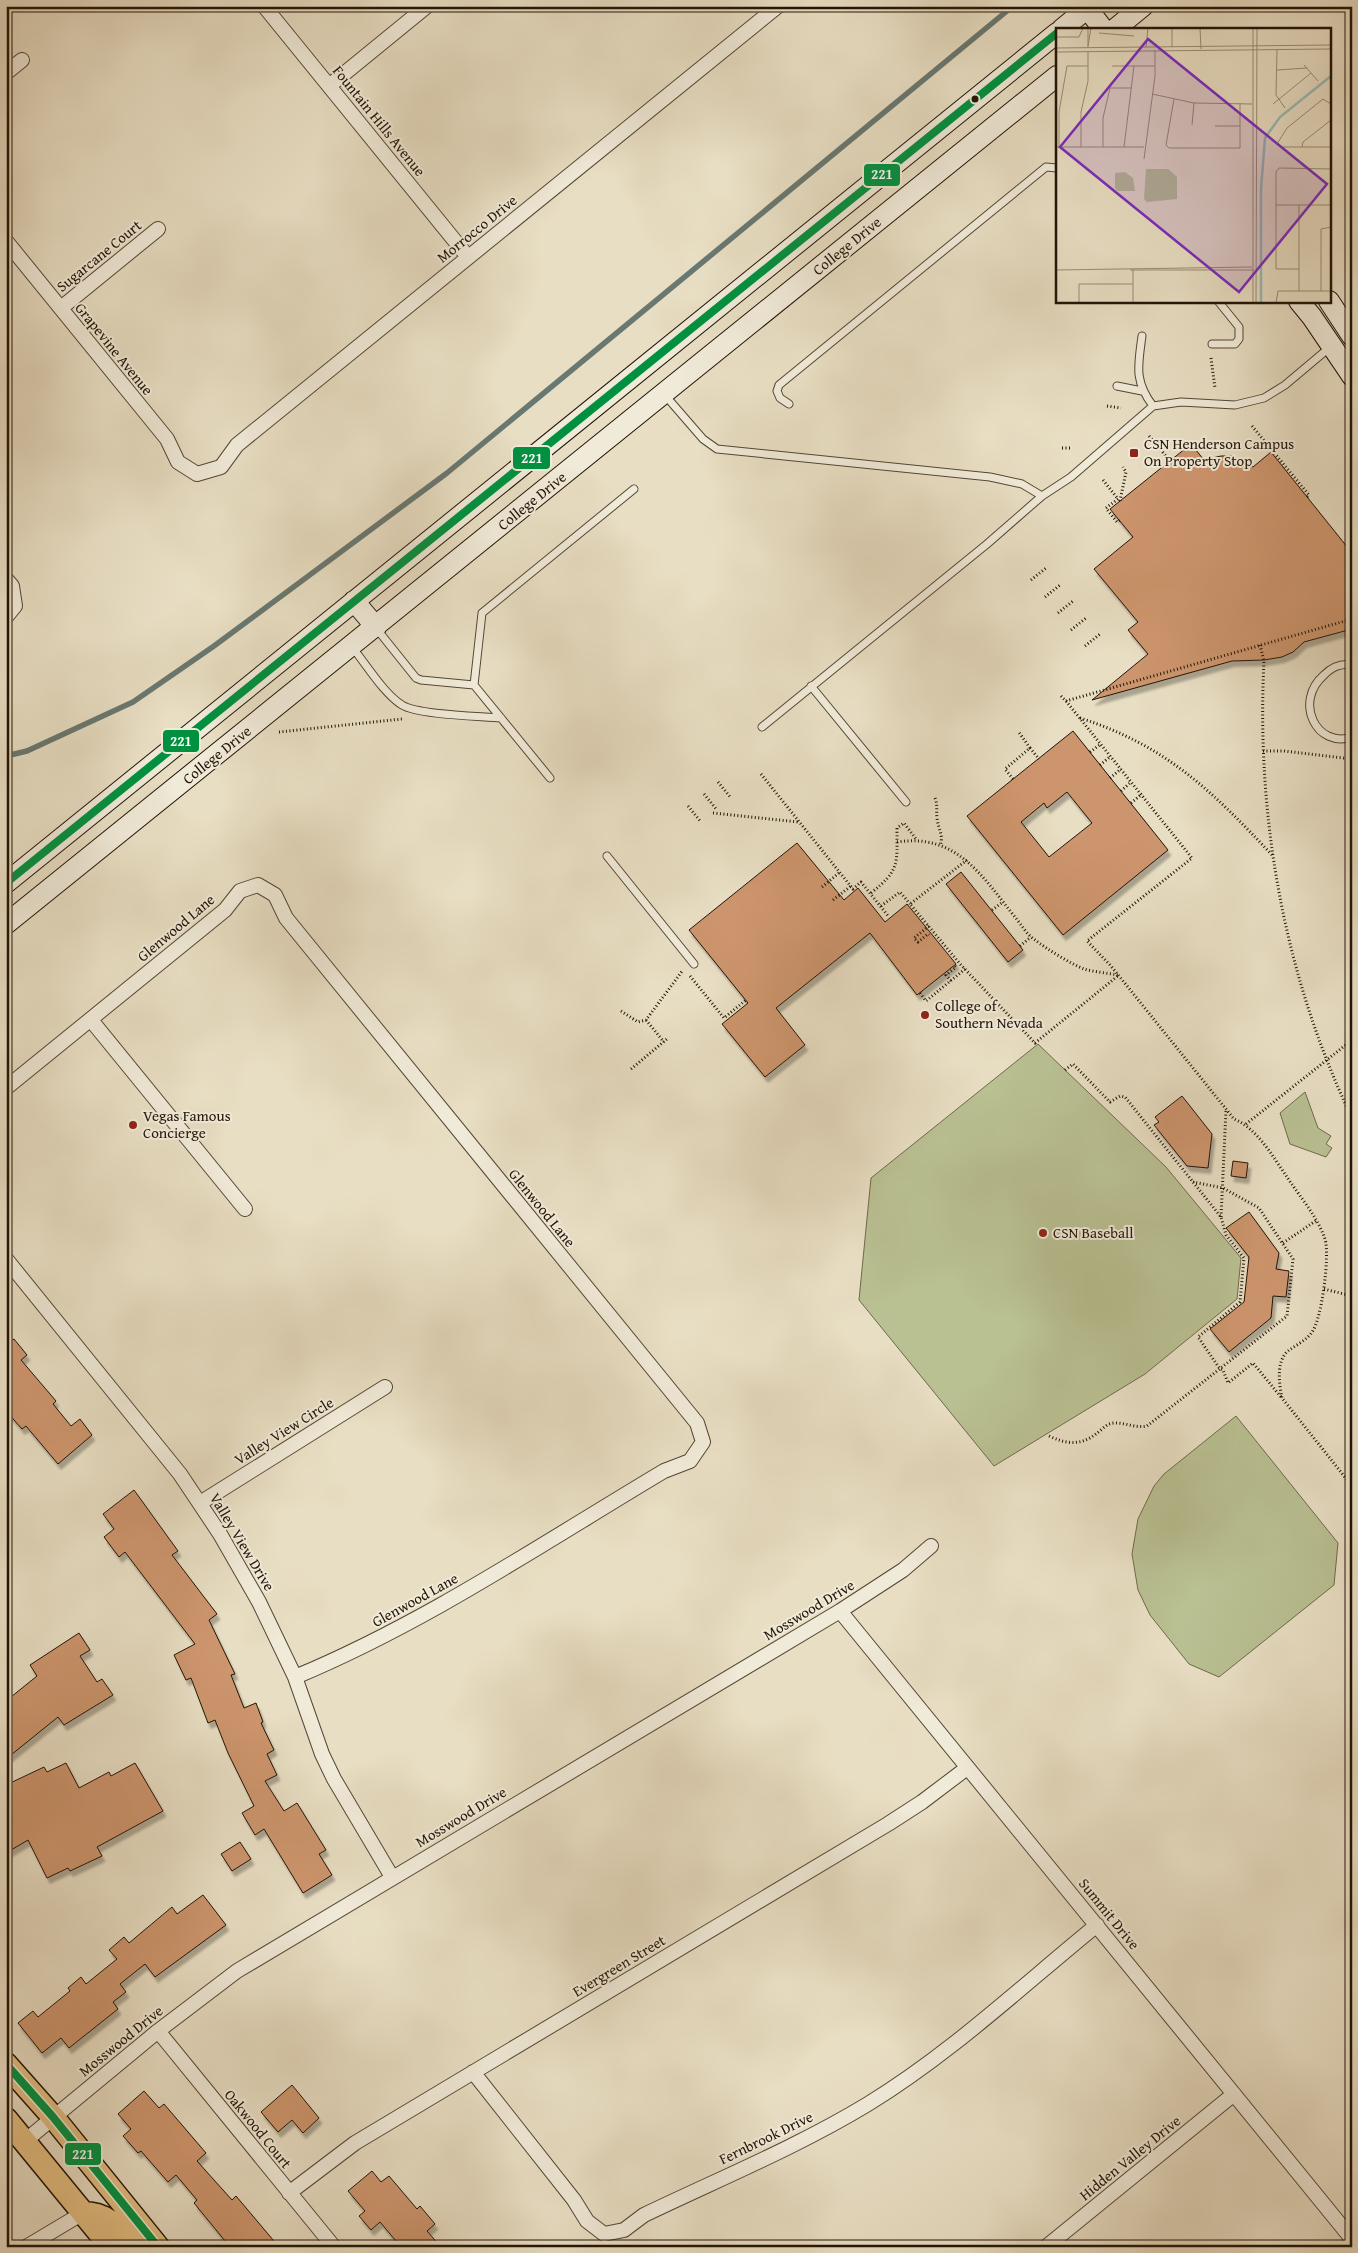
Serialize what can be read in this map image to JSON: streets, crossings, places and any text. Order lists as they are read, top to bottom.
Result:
{
  "streets": {
    "main road": ["College Drive"],
    "street": [
      "Fountain Hills Avenue",
      "Morrocco Drive",
      "Sugarcane Court",
      "Grapevine Avenue",
      "Glenwood Lane",
      "Valley View Circle",
      "Valley View Drive",
      "Mosswood Drive",
      "Summit Drive",
      "Evergreen Street",
      "Oakwood Court",
      "Fernbrook Drive",
      "Hidden Valley Drive"
    ]
  },
  "crossings": [
    ["Fountain Hills Avenue", "Morrocco Drive"],
    ["Morrocco Drive", "Grapevine Avenue"],
    ["Sugarcane Court", "Grapevine Avenue"],
    ["Glenwood Lane", "Valley View Drive"],
    ["Valley View Circle", "Valley View Drive"],
    ["Valley View Drive", "Mosswood Drive"],
    ["Mosswood Drive", "Summit Drive"],
    ["Mosswood Drive", "Oakwood Court"],
    ["Summit Drive", "Evergreen Street"],
    ["Summit Drive", "Fernbrook Drive"],
    ["Summit Drive", "Hidden Valley Drive"],
    ["Evergreen Street", "Oakwood Court"],
    ["Evergreen Street", "Fernbrook Drive"]
  ],
  "places": {
    "transit": ["CSN Henderson Campus On Property Stop"],
    "other": ["College of Southern Nevada", "Vegas Famous Concierge", "CSN Baseball"]
  },
  "lines": ["transit line 221"]
}
